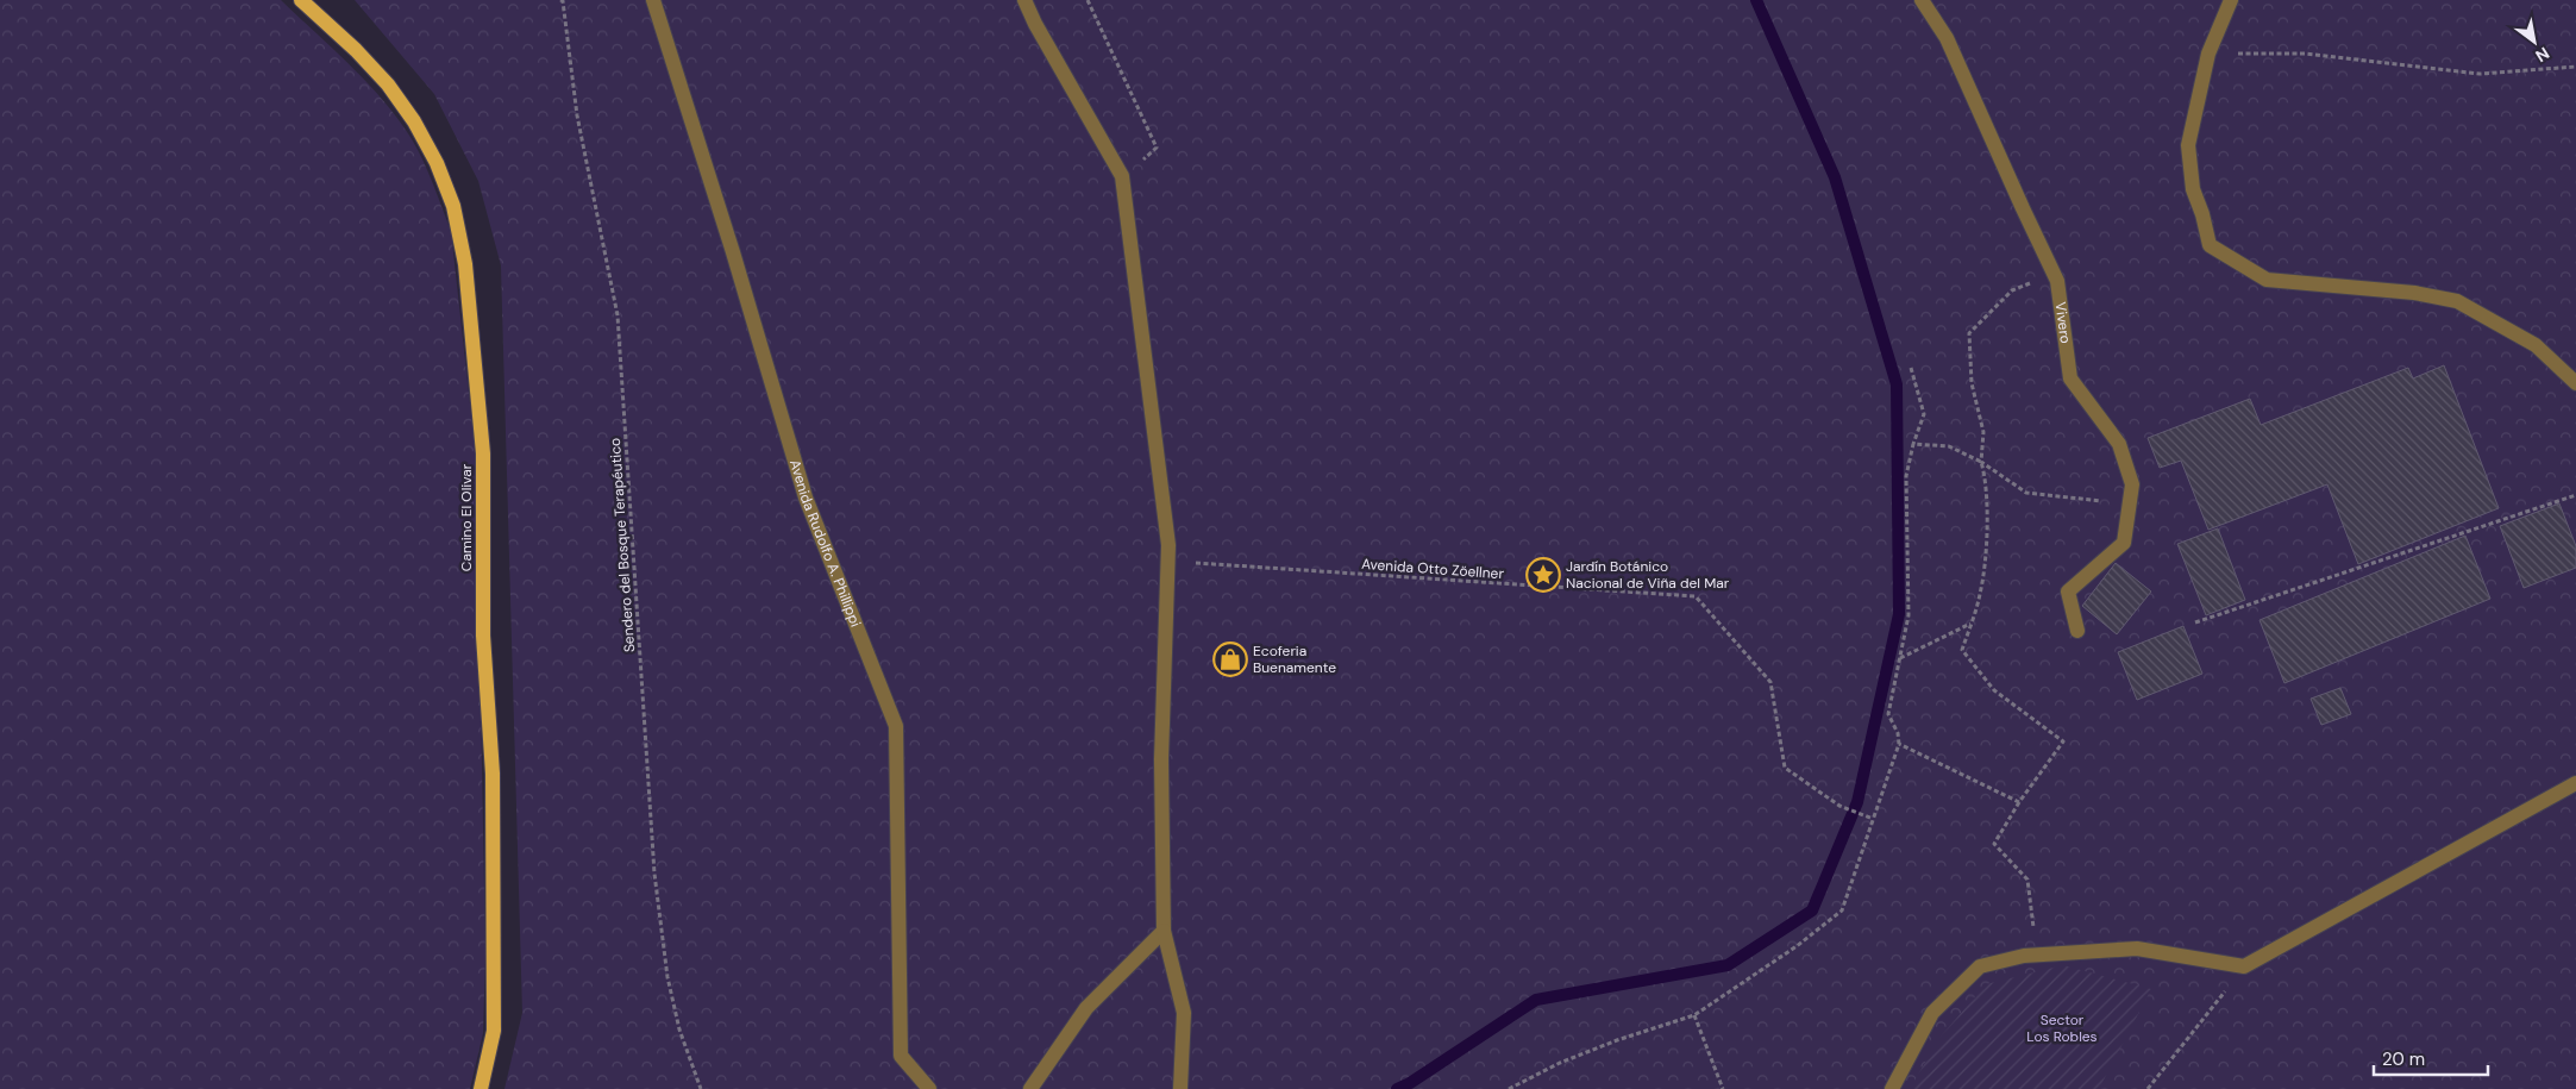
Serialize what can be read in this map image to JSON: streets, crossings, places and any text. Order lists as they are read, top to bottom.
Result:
{
  "streets": {
    "main road": ["Camino El Olivar"],
    "lane": ["Vivero", "Avenida Rudolfo A. Phillippi"],
    "path": ["Sendero del Bosque Terapéutico", "Avenida Otto Zöellner"]
  },
  "parks": ["Sector Los Robles"],
  "places": {
    "place": ["Jardín Botánico Nacional de Viña del Mar"],
    "shop": ["Ecoferia Buenamente"]
  },
  "scale_bar": "20 m",
  "north": "bottom right"
}
